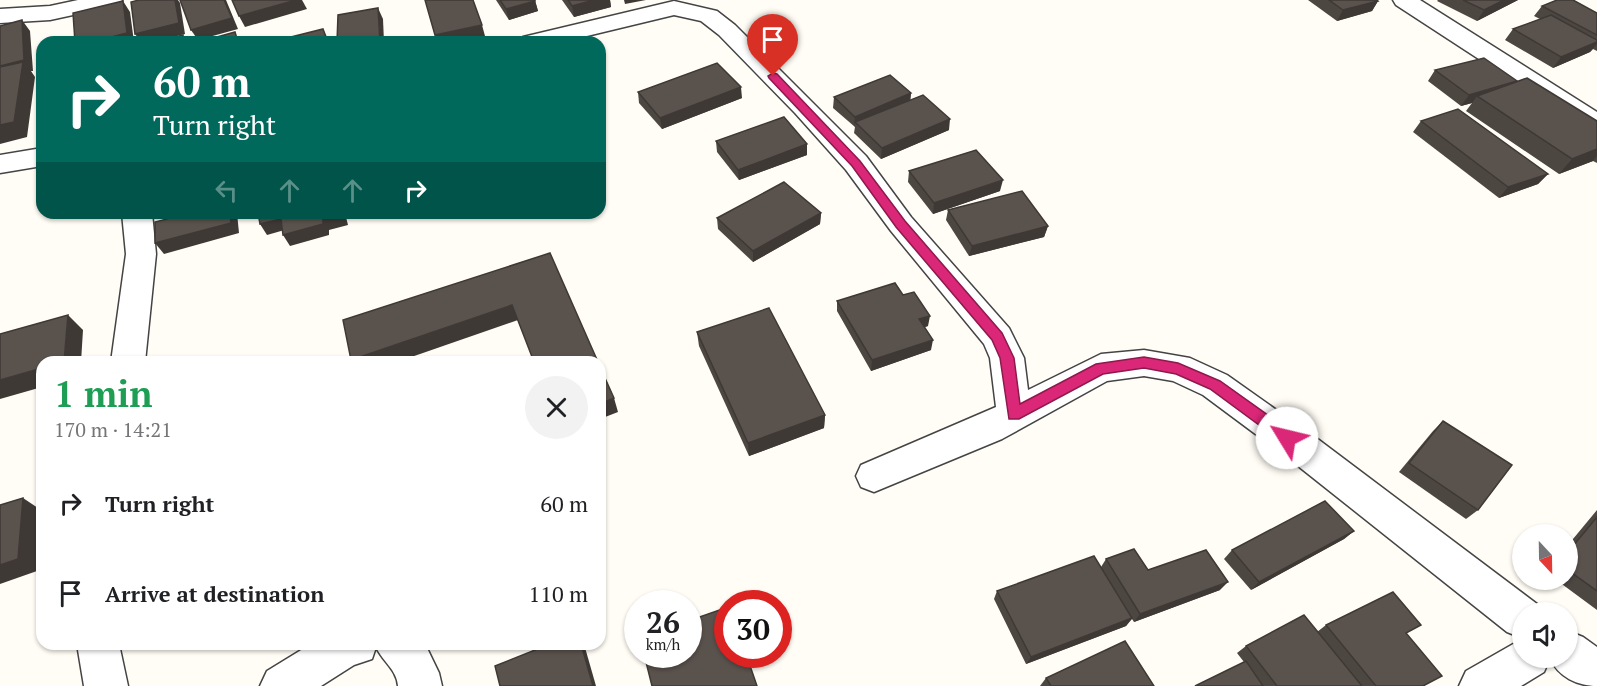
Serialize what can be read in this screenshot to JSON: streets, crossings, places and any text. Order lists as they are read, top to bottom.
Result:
{
  "north": "bottom",
  "page": {
    "turn": ["60 m", "Turn right"],
    "heading": ["1 min", "170 m · 14:21"],
    "list": [
      {
        "name": "Turn right",
        "value": "60 m"
      },
      {
        "name": "Arrive at destination",
        "value": "110 m"
      }
    ],
    "speed": "26 km/h",
    "limit": "30"
  }
}
